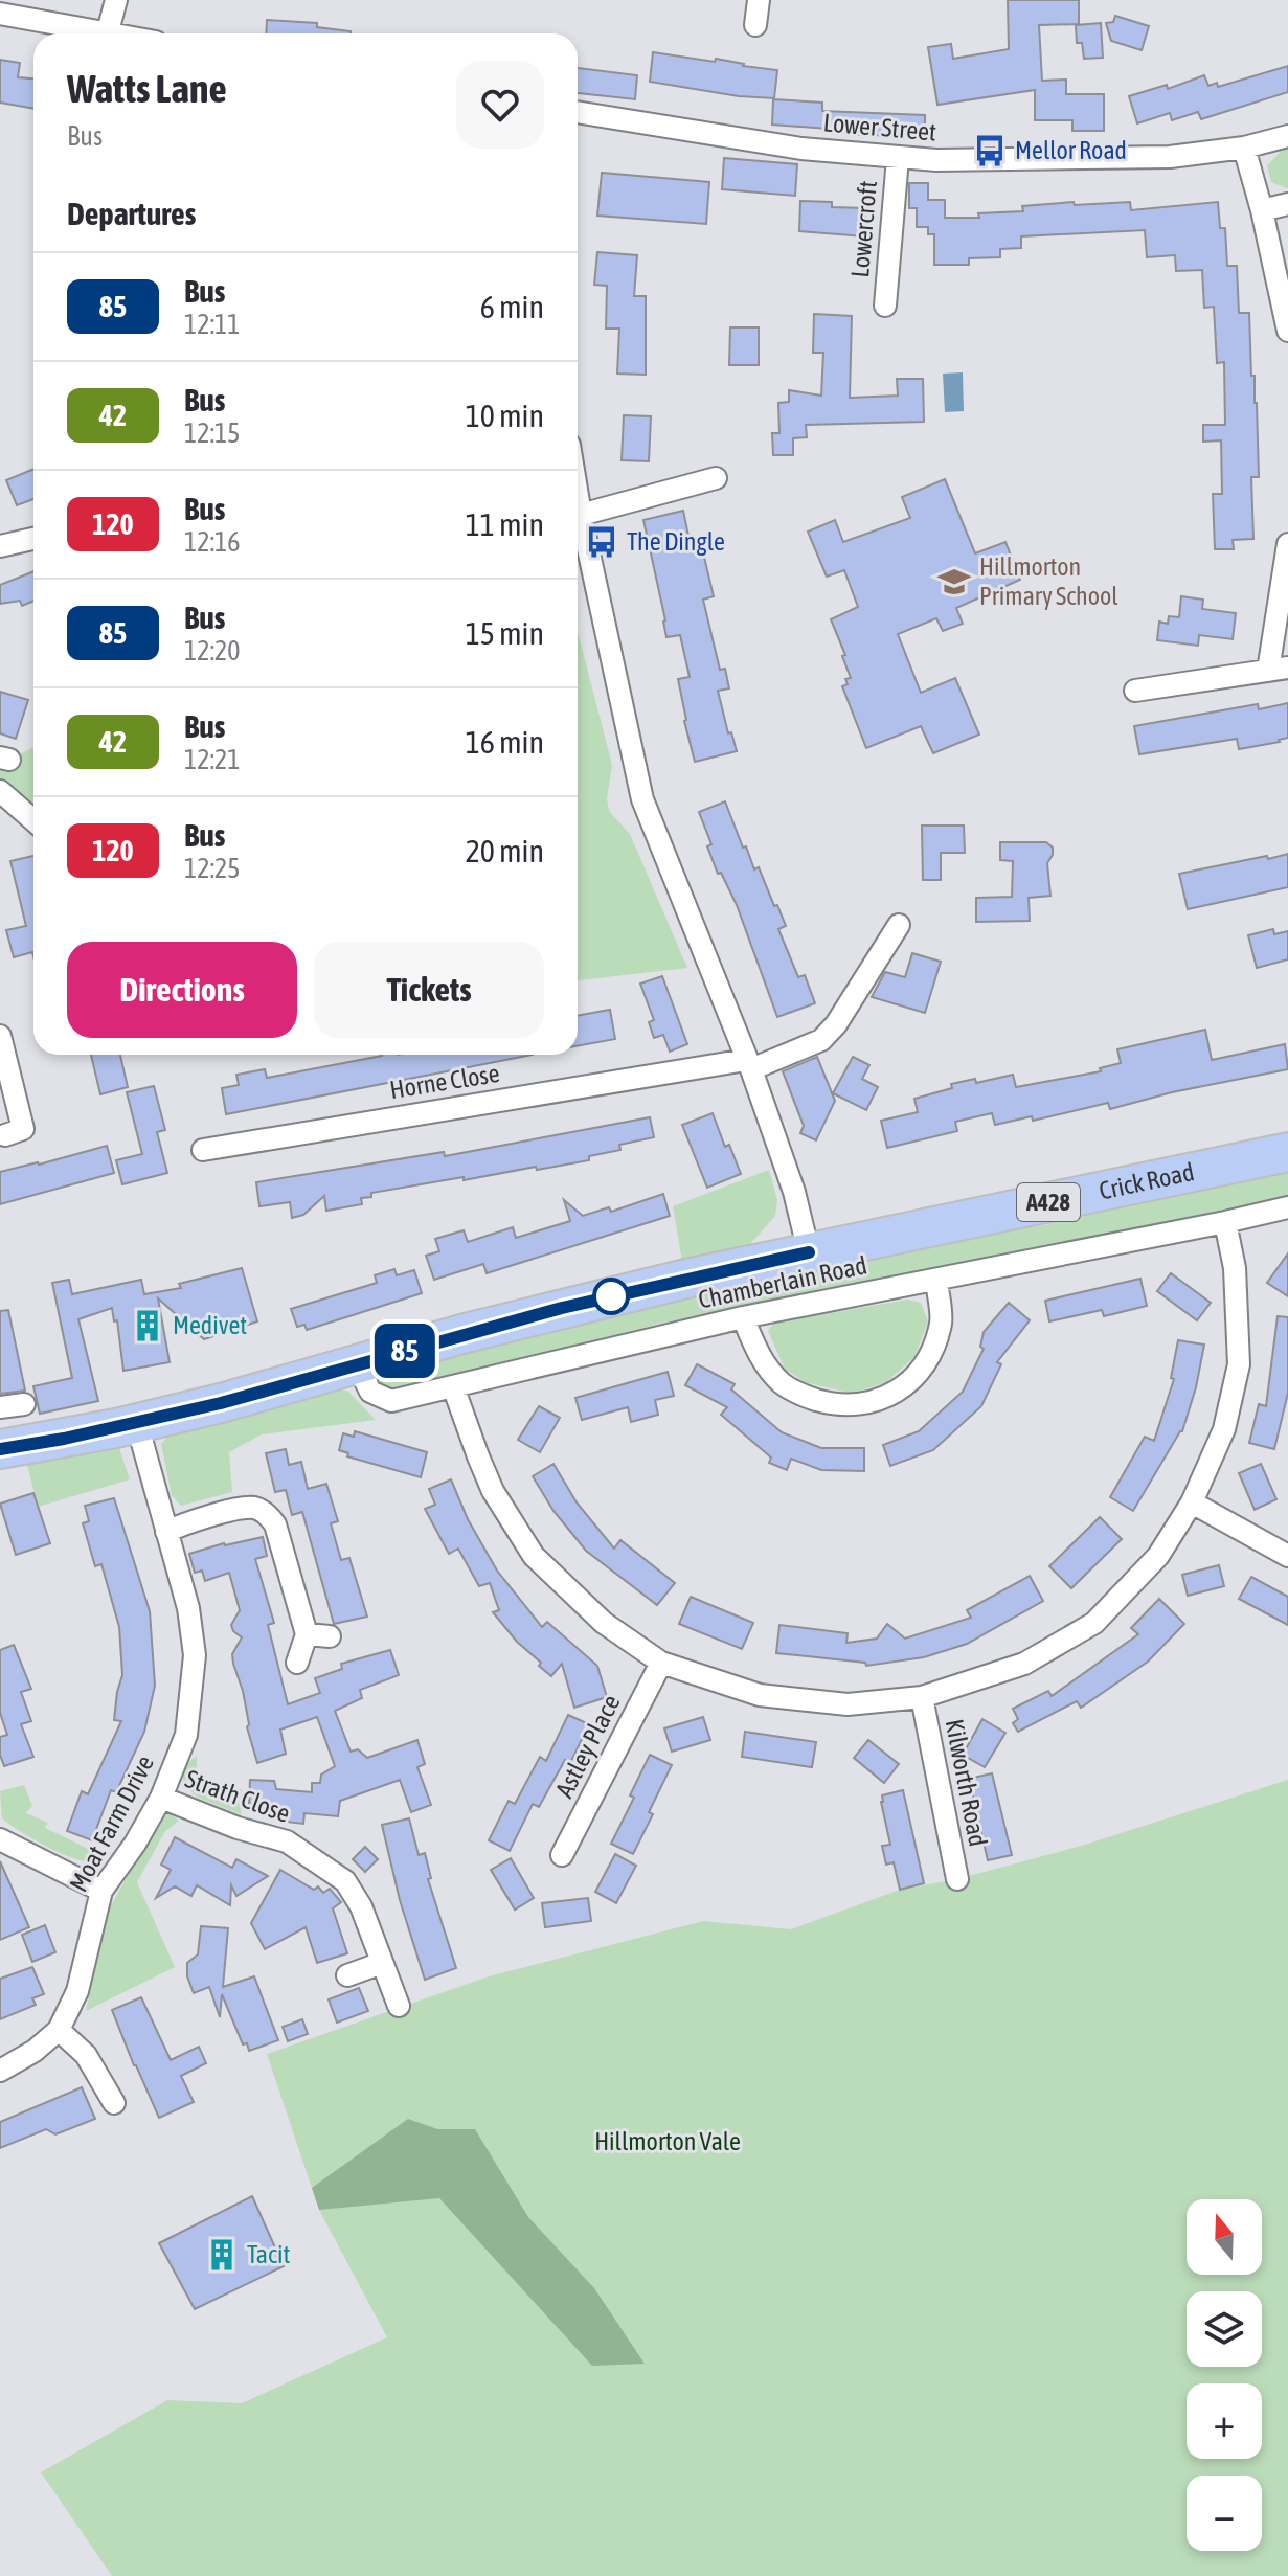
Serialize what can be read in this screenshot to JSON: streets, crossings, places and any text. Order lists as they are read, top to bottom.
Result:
{
  "streets": {
    "highway": ["Crick Road", "A428"],
    "street": [
      "Lower Street",
      "Lowercroft",
      "Horne Close",
      "Chamberlain Road",
      "Astley Place",
      "Kilworth Road",
      "Strath Close",
      "Moat Farm Drive"
    ]
  },
  "crossings": [
    ["Lower Street", "Lowercroft"],
    ["Crick Road", "A428"],
    ["A428", "Chamberlain Road"],
    ["A428", "Moat Farm Drive"],
    ["Strath Close", "Moat Farm Drive"]
  ],
  "parks": ["Hillmorton Vale"],
  "places": {
    "bus stop": ["Mellor Road", "The Dingle"],
    "school or university": ["Hillmorton Primary School"],
    "building": ["Medivet", "Tacit"]
  },
  "lines": ["bus line 85"],
  "north": "top",
  "page": {
    "on_map": "85",
    "heading": [
      ["Watts Lane", "Bus"],
      "Departures"
    ],
    "list": [
      {
        "mark": "85",
        "name": "Bus",
        "note": "12:11",
        "value": "6 min"
      },
      {
        "mark": "42",
        "name": "Bus",
        "note": "12:15",
        "value": "10 min"
      },
      {
        "mark": "120",
        "name": "Bus",
        "note": "12:16",
        "value": "11 min"
      },
      {
        "mark": "85",
        "name": "Bus",
        "note": "12:20",
        "value": "15 min"
      },
      {
        "mark": "42",
        "name": "Bus",
        "note": "12:21",
        "value": "16 min"
      },
      {
        "mark": "120",
        "name": "Bus",
        "note": "12:25",
        "value": "20 min"
      }
    ],
    "buttons": ["Directions", "Tickets"],
    "map_buttons": ["+", "−"]
  }
}
